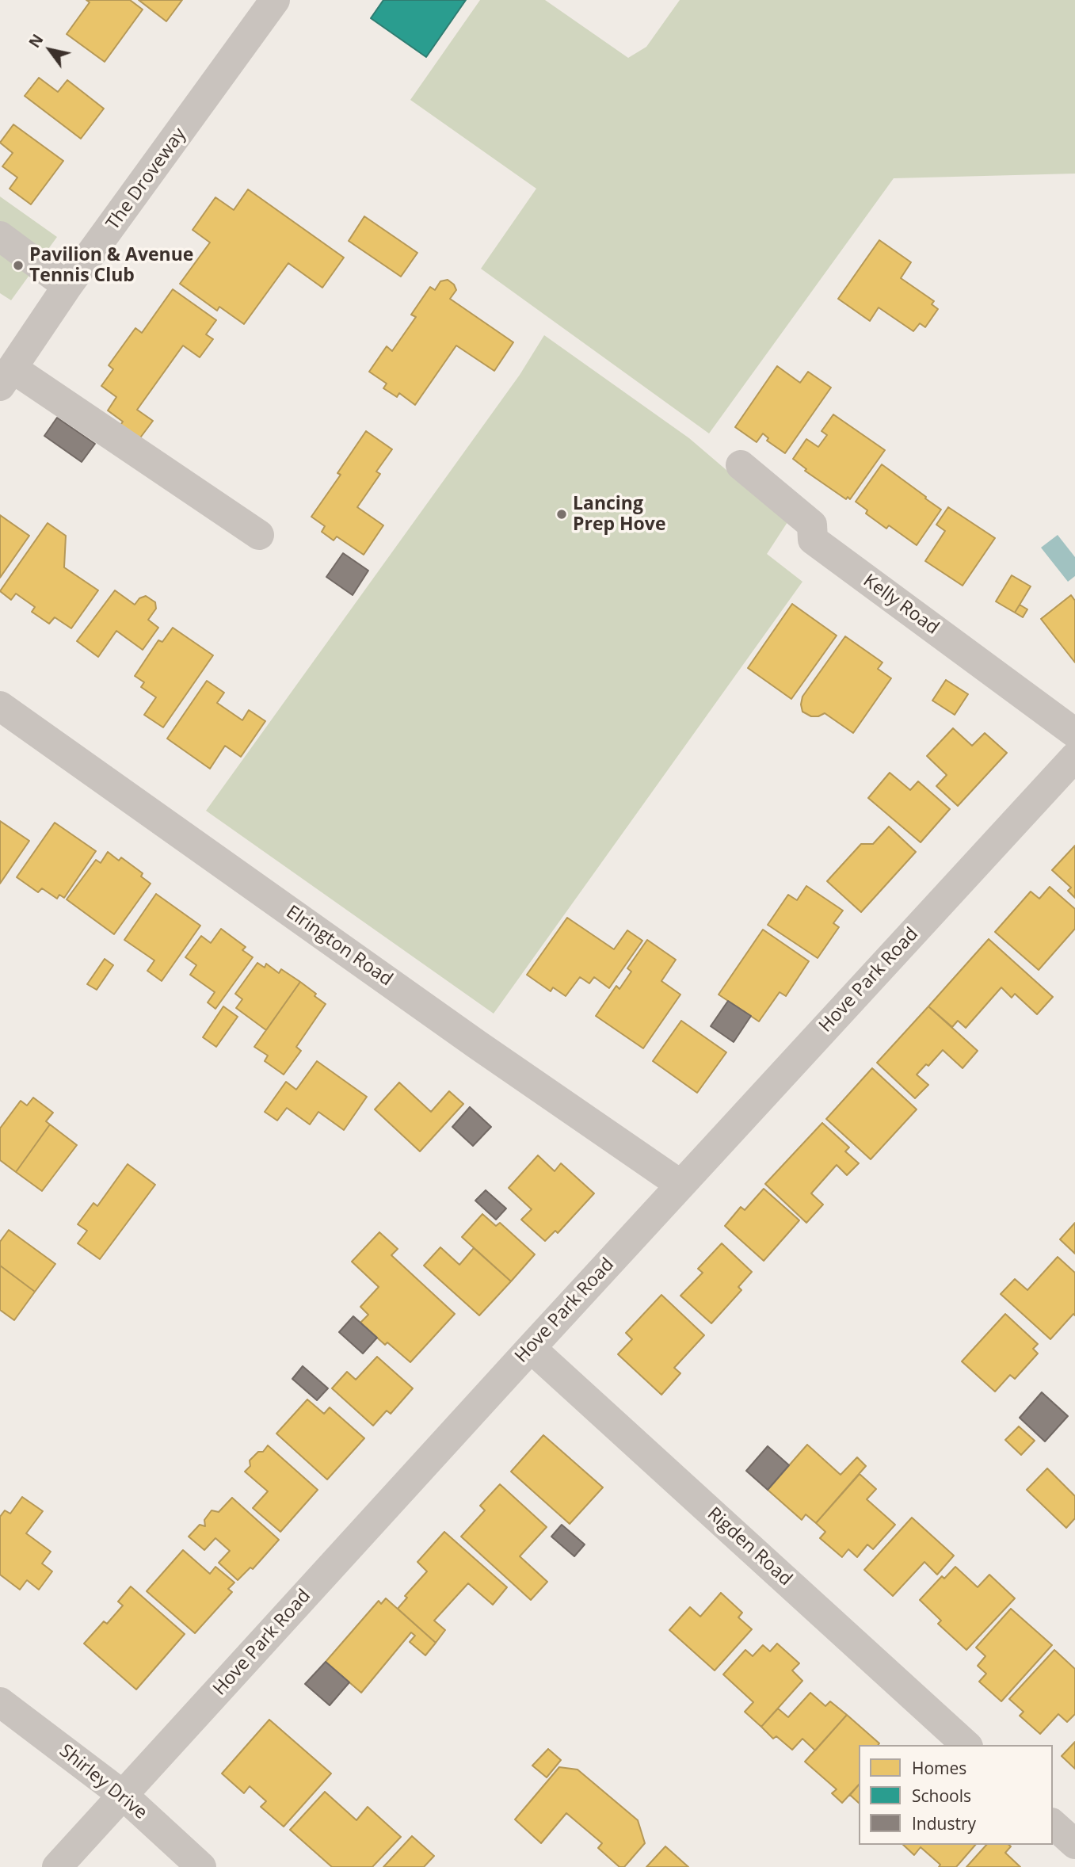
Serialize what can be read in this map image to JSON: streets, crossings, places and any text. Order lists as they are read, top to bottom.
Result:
{
  "streets": {
    "street": [
      "The Droveway",
      "Kelly Road",
      "Elrington Road",
      "Hove Park Road",
      "Rigden Road",
      "Shirley Drive"
    ]
  },
  "crossings": [
    ["Elrington Road", "Hove Park Road"],
    ["Hove Park Road", "Rigden Road"],
    ["Hove Park Road", "Shirley Drive"]
  ],
  "places": ["Pavilion & Avenue Tennis Club", "Lancing Prep Hove"],
  "legend": ["Homes", "Schools", "Industry"],
  "north": "top left"
}
